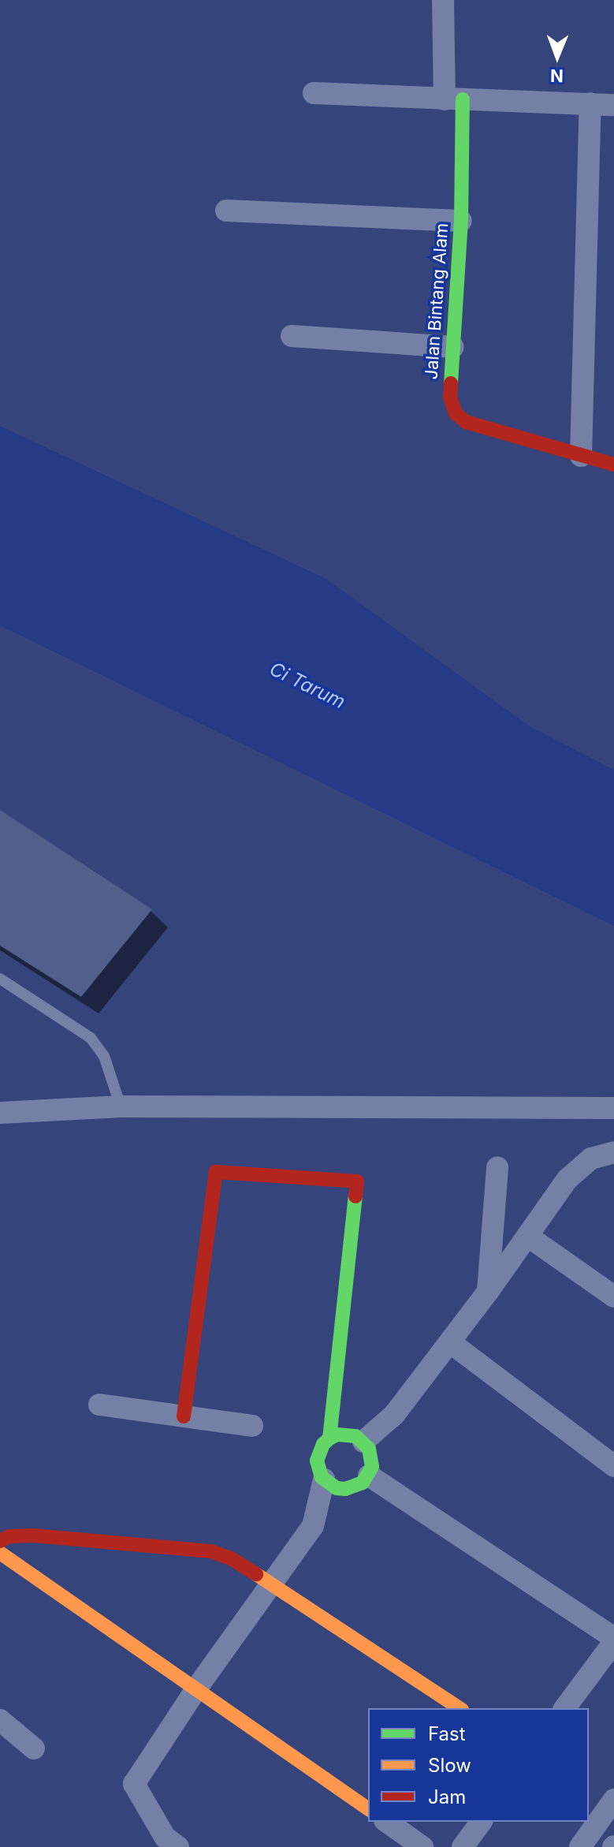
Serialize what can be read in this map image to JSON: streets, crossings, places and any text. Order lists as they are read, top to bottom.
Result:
{
  "streets": {
    "street": ["Jalan Bintang Alam"]
  },
  "water": ["Ci Tarum"],
  "legend": ["Fast", "Slow", "Jam"],
  "north": "bottom"
}
